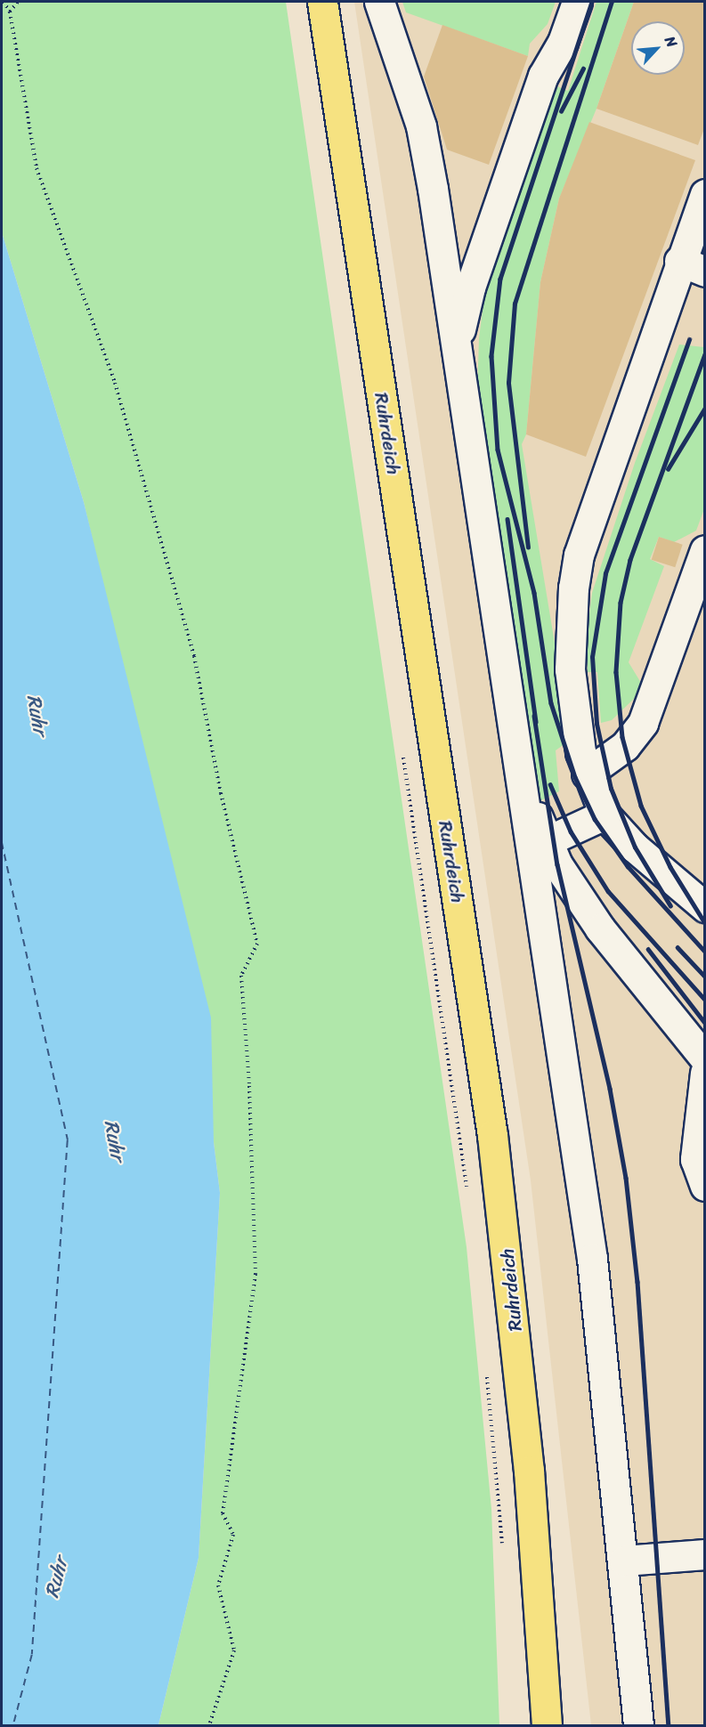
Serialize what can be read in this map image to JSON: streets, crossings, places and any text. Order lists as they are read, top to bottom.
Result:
{
  "streets": {
    "main road": ["Ruhrdeich"]
  },
  "water": ["Ruhr"],
  "north": "top right"
}
